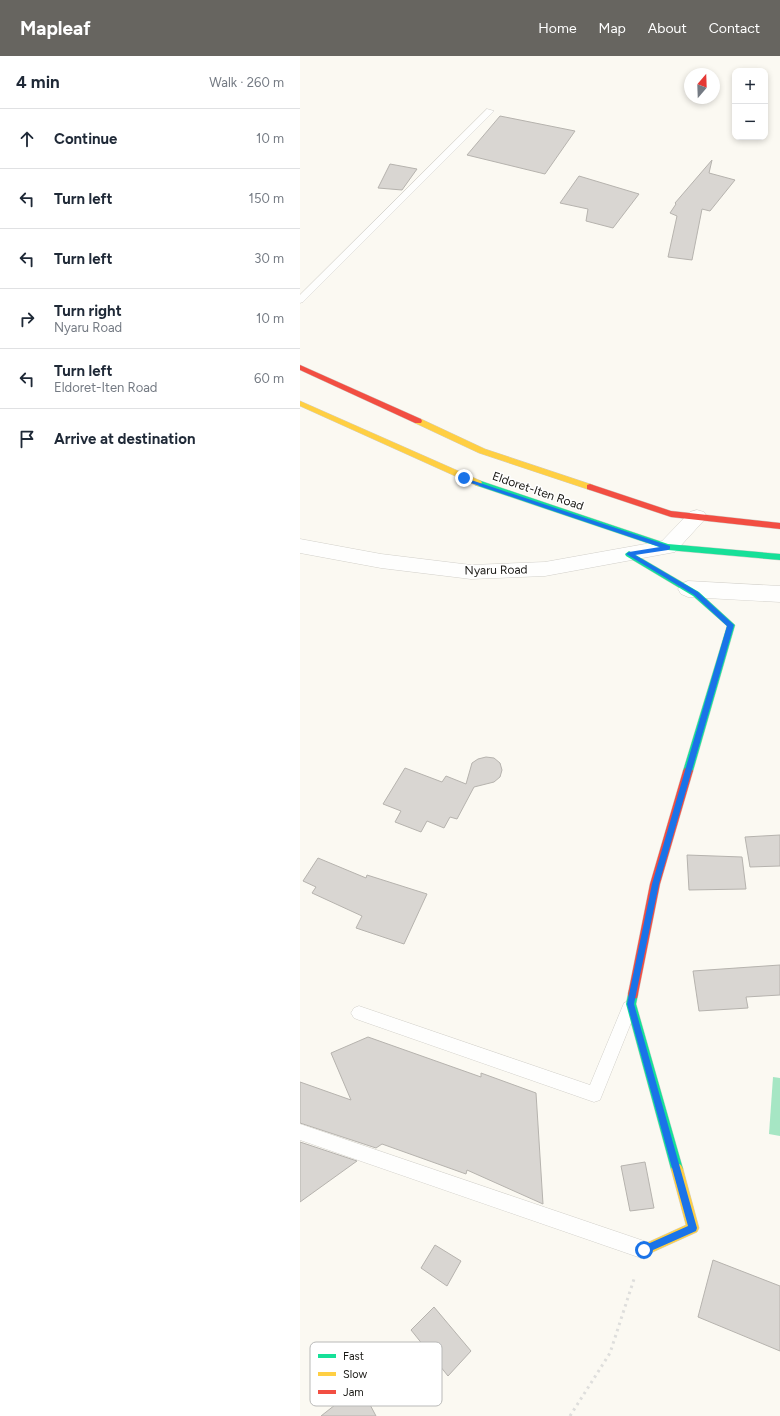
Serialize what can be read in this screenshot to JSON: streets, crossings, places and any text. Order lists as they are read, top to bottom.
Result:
{
  "streets": {
    "street": ["Eldoret-Iten Road", "Nyaru Road"]
  },
  "crossings": [
    ["Eldoret-Iten Road", "Nyaru Road"]
  ],
  "legend": ["Fast", "Slow", "Jam"],
  "north": "top",
  "page": {
    "header": "Mapleaf",
    "nav": [
      "Home",
      "Map",
      "About",
      "Contact"
    ],
    "heading": ["4 min", "Walk · 260 m"],
    "map_buttons": ["+", "−"],
    "list": [
      ["Continue", "10 m"],
      ["Turn left", "150 m"],
      ["Turn left", "30 m"],
      ["Turn right", "Nyaru Road", "10 m"],
      ["Turn left", "Eldoret-Iten Road", "60 m"],
      "Arrive at destination"
    ]
  }
}
